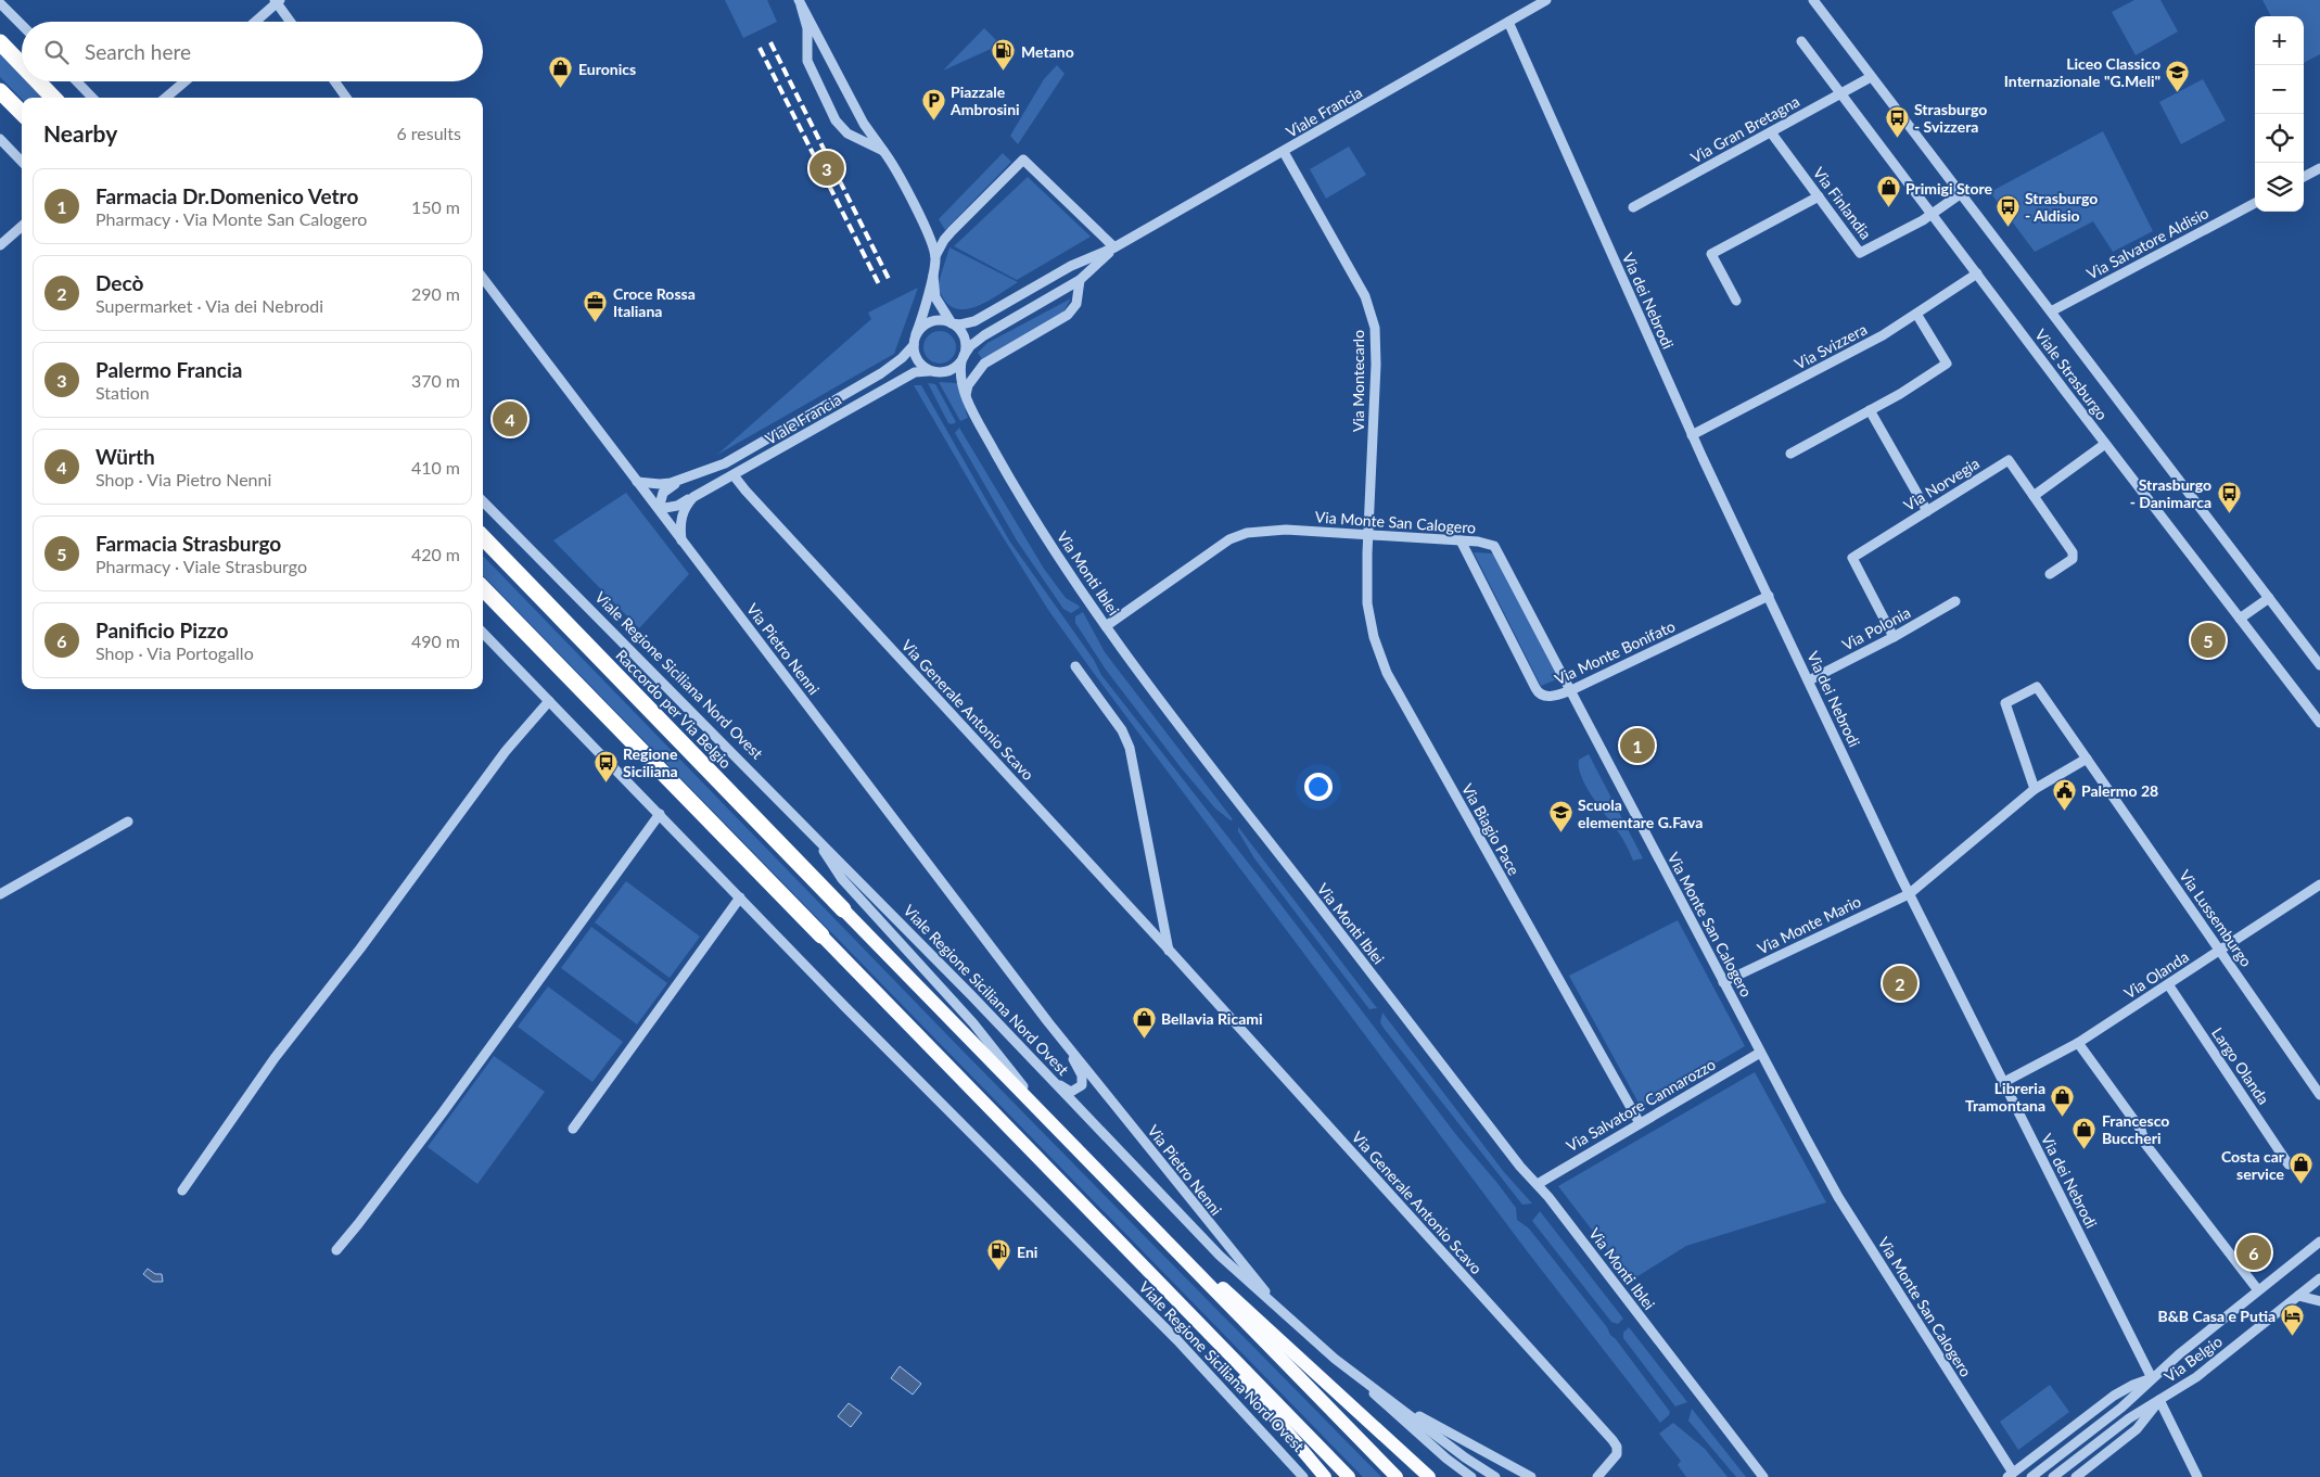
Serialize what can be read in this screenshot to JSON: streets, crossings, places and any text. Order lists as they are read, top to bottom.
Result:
{
  "streets": {
    "highway": ["Raccordo per Via Belgio"],
    "main road": ["Viale Regione Siciliana Nord Ovest"],
    "street": [
      "Viale Francia",
      "Via Gran Bretagna",
      "Via Finlandia",
      "Via Salvatore Aldisio",
      "Via dei Nebrodi",
      "Via Svizzera",
      "Viale Strasburgo",
      "Via Montecarlo",
      "Via Norvegia",
      "Via Monte San Calogero",
      "Via Monti Iblei",
      "Via Polonia",
      "Via Pietro Nenni",
      "Via Monte Bonifato",
      "Via Generale Antonio Scavo",
      "Via Biagio Pace",
      "Via Lussemburgo",
      "Via Monte Mario",
      "Via Olanda",
      "Largo Olanda",
      "Via Salvatore Cannarozzo",
      "Via Belgio"
    ]
  },
  "crossings": [
    ["Viale Francia", "Via dei Nebrodi"],
    ["Viale Francia", "Via Montecarlo"],
    ["Viale Francia", "Via Monti Iblei"],
    ["Viale Francia", "Via Pietro Nenni"],
    ["Viale Francia", "Via Generale Antonio Scavo"],
    ["Via Gran Bretagna", "Via Finlandia"],
    ["Via Gran Bretagna", "Viale Strasburgo"],
    ["Via Finlandia", "Viale Strasburgo"],
    ["Via Salvatore Aldisio", "Viale Strasburgo"],
    ["Via dei Nebrodi", "Via Svizzera"],
    ["Via dei Nebrodi", "Via Polonia"],
    ["Via dei Nebrodi", "Via Monte Bonifato"],
    ["Via dei Nebrodi", "Via Monte Mario"],
    ["Via dei Nebrodi", "Via Olanda"],
    ["Via dei Nebrodi", "Via Belgio"],
    ["Via Svizzera", "Viale Strasburgo"],
    ["Via Montecarlo", "Via Monte San Calogero"],
    ["Via Montecarlo", "Via Biagio Pace"],
    ["Via Norvegia", "Via Polonia"],
    ["Via Monte San Calogero", "Via Monti Iblei"],
    ["Via Monte San Calogero", "Via Monte Bonifato"],
    ["Via Monte San Calogero", "Via Biagio Pace"],
    ["Via Monte San Calogero", "Via Monte Mario"],
    ["Via Monte San Calogero", "Via Salvatore Cannarozzo"],
    ["Via Monte San Calogero", "Via Belgio"],
    ["Via Monti Iblei", "Via Salvatore Cannarozzo"],
    ["Via Pietro Nenni", "Viale Regione Siciliana Nord Ovest"],
    ["Via Biagio Pace", "Via Salvatore Cannarozzo"],
    ["Via Lussemburgo", "Via Olanda"],
    ["Via Olanda", "Largo Olanda"]
  ],
  "places": {
    "fuel station": ["Metano", "Eni"],
    "shop": [
      "Euronics",
      "Primigi Store",
      "Bellavia Ricami",
      "Libreria Tramontana",
      "Francesco Buccheri",
      "Costa car service"
    ],
    "school or university": ["Liceo Classico Internazionale \"G.Meli\"", "Scuola elementare G.Fava"],
    "parking": ["Piazzale Ambrosini"],
    "bus stop": [
      "Strasburgo - Svizzera",
      "Strasburgo - Aldisio",
      "Strasburgo - Danimarca",
      "Regione Siciliana"
    ],
    "office": ["Croce Rossa Italiana"],
    "public building": ["Palermo 28"],
    "hotel": ["B&B Casa e Putia"]
  },
  "page": {
    "map_buttons": ["+", "−"],
    "search": "Search here",
    "heading": ["Nearby", "6 results"],
    "pins": [
      "3",
      "4",
      "5",
      "1",
      "2",
      "6"
    ],
    "list": [
      {
        "mark": "1",
        "name": "Farmacia Dr.Domenico Vetro",
        "note": "Pharmacy · Via Monte San Calogero",
        "value": "150 m"
      },
      {
        "mark": "2",
        "name": "Decò",
        "note": "Supermarket · Via dei Nebrodi",
        "value": "290 m"
      },
      {
        "mark": "3",
        "name": "Palermo Francia",
        "note": "Station",
        "value": "370 m"
      },
      {
        "mark": "4",
        "name": "Würth",
        "note": "Shop · Via Pietro Nenni",
        "value": "410 m"
      },
      {
        "mark": "5",
        "name": "Farmacia Strasburgo",
        "note": "Pharmacy · Viale Strasburgo",
        "value": "420 m"
      },
      {
        "mark": "6",
        "name": "Panificio Pizzo",
        "note": "Shop · Via Portogallo",
        "value": "490 m"
      }
    ]
  }
}
